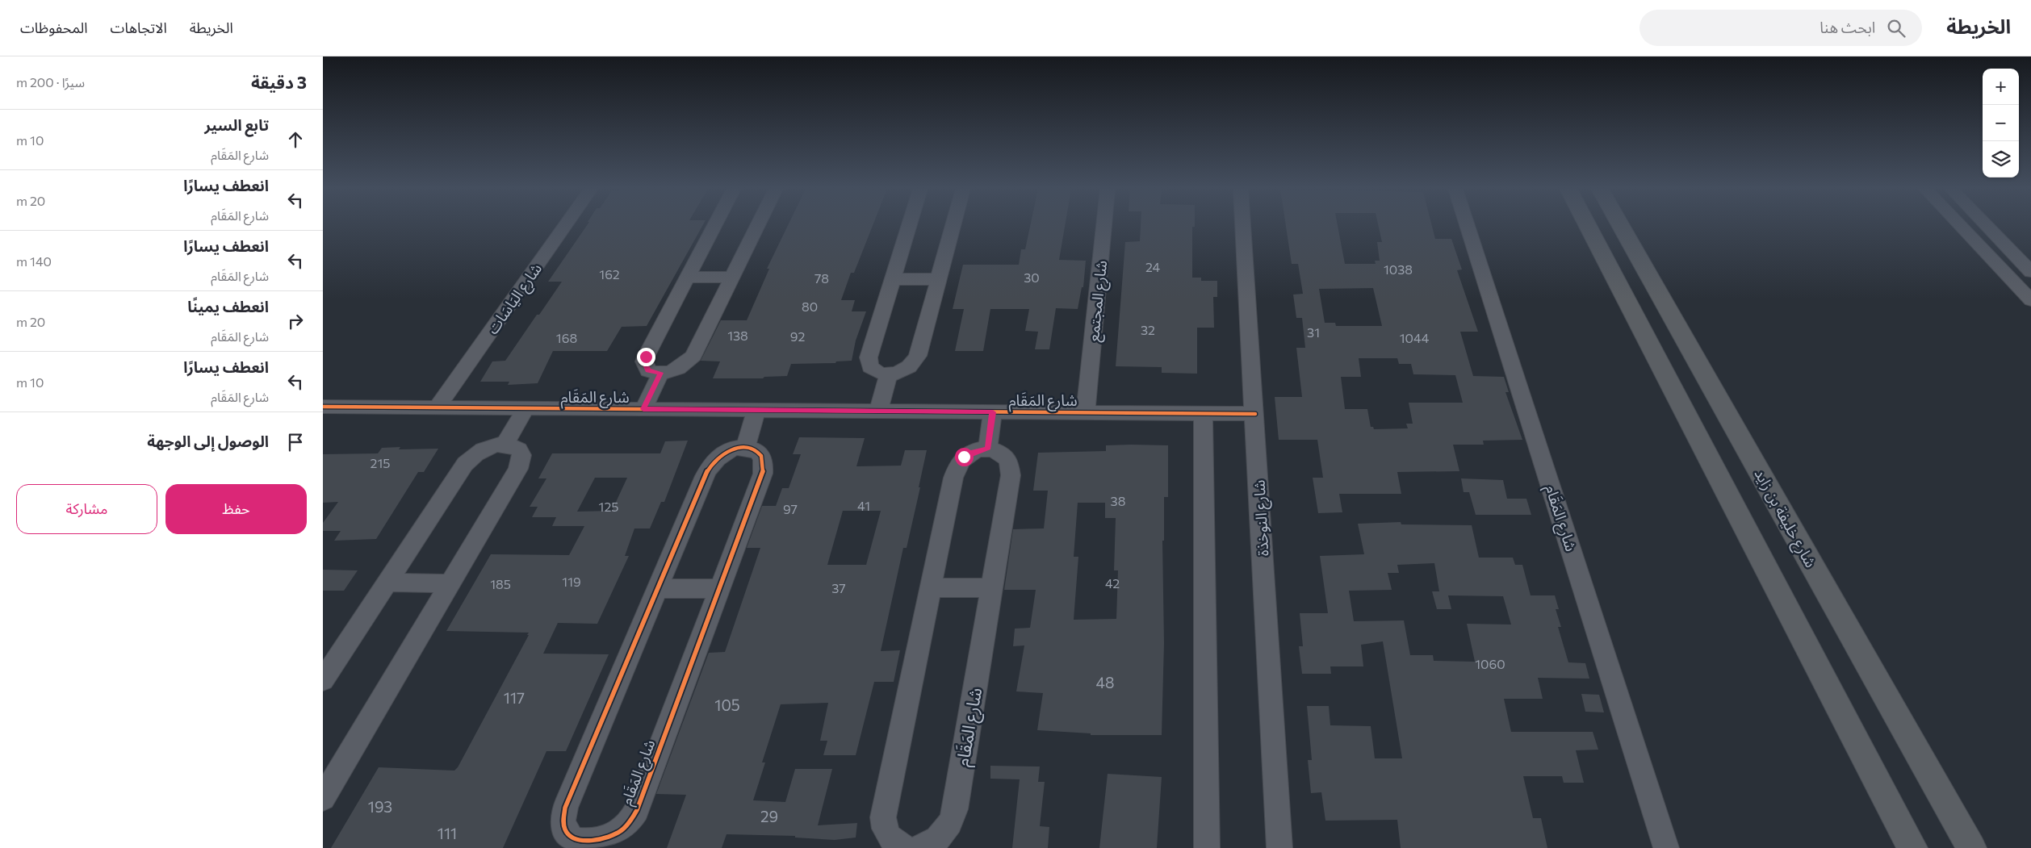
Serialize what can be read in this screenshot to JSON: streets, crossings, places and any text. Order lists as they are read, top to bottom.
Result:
{
  "streets": {
    "highway": ["شارع خليفة بن زايد"],
    "street": [
      "شارع اليَاسَات",
      "شارع المجتمع",
      "شارع المَقَام",
      "شارع النوخذة"
    ]
  },
  "crossings": [
    ["شارع اليَاسَات", "شارع المَقَام"],
    ["شارع المجتمع", "شارع المَقَام"],
    ["شارع المَقَام", "شارع النوخذة"]
  ],
  "house_numbers": [
    "24",
    "1038",
    "162",
    "30",
    "78",
    "80",
    "32",
    "31",
    "138",
    "92",
    "168",
    "1044",
    "215",
    "38",
    "41",
    "125",
    "97",
    "119",
    "42",
    "185",
    "37",
    "1060",
    "48",
    "117",
    "105",
    "193",
    "29",
    "111"
  ],
  "page": {
    "header": "الخريطة",
    "search": "ابحث هنا",
    "nav": ["الخريطة", "الاتجاهات", "المحفوظات"],
    "heading": ["3 دقيقة", "سيرًا · 200 m"],
    "map_buttons": ["+", "−"],
    "list": [
      ["تابع السير", "شارع المَقَام", "10 m"],
      ["انعطف يسارًا", "شارع المَقَام", "20 m"],
      ["انعطف يسارًا", "شارع المَقَام", "140 m"],
      ["انعطف يمينًا", "شارع المَقَام", "20 m"],
      ["انعطف يسارًا", "شارع المَقَام", "10 m"],
      "الوصول إلى الوجهة"
    ],
    "buttons": ["حفظ", "مشاركة"]
  }
}
